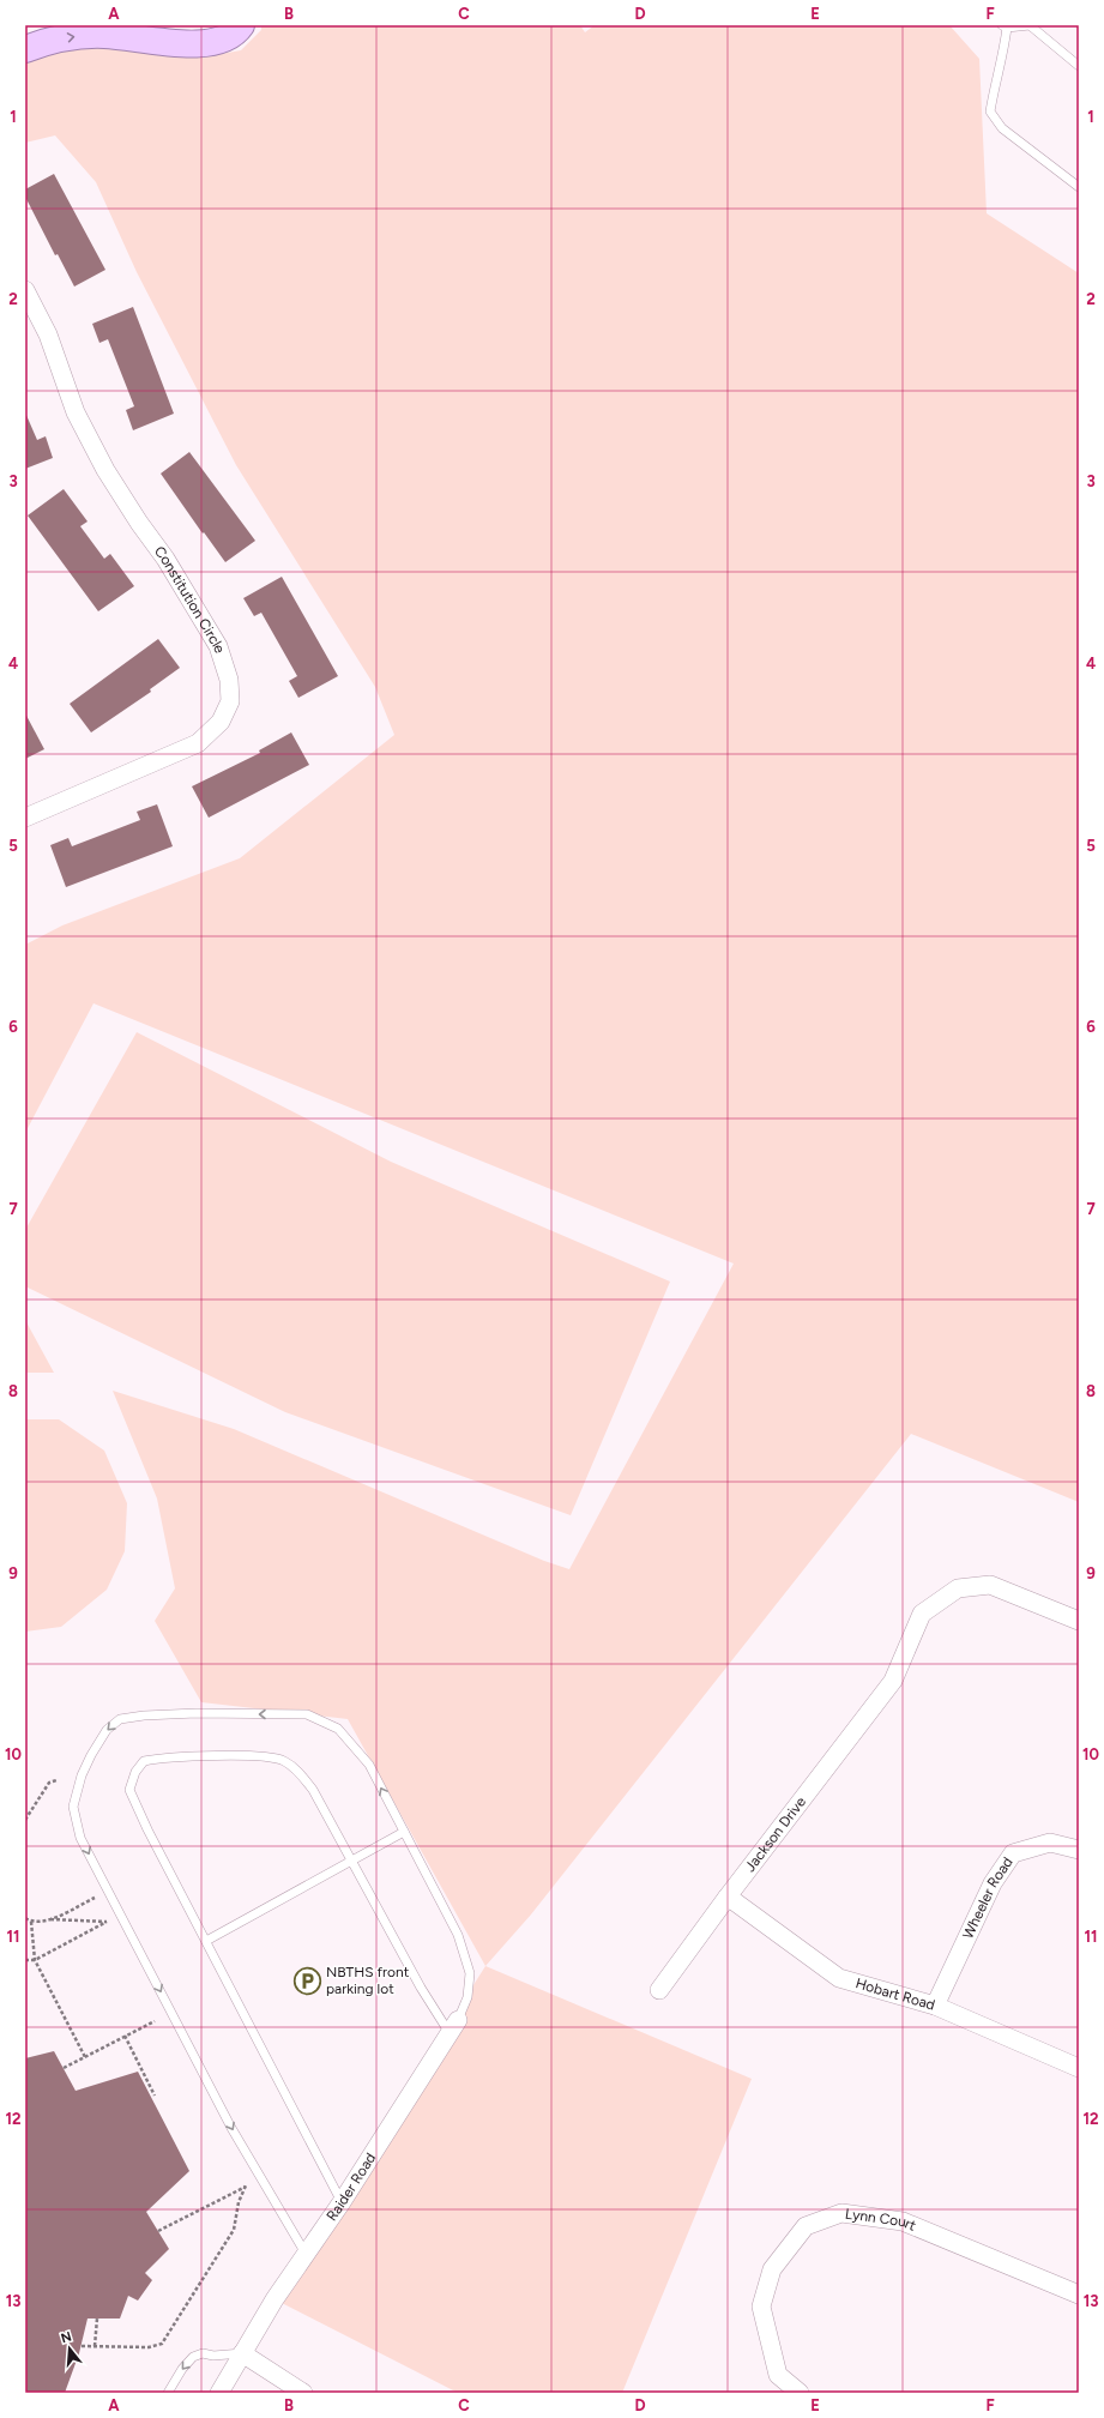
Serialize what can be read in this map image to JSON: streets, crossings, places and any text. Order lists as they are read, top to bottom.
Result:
{
  "streets": {
    "street": [
      "Constitution Circle",
      "Jackson Drive",
      "Wheeler Road",
      "Hobart Road",
      "Raider Road",
      "Lynn Court"
    ]
  },
  "crossings": [
    ["Jackson Drive", "Hobart Road"],
    ["Wheeler Road", "Hobart Road"]
  ],
  "places": {
    "parking": ["NBTHS front parking lot"]
  },
  "north": "top",
  "grid": {
    "columns": [
      "A",
      "B",
      "C",
      "D",
      "E",
      "F"
    ],
    "rows": [
      "1",
      "2",
      "3",
      "4",
      "5",
      "6",
      "7",
      "8",
      "9",
      "10",
      "11",
      "12",
      "13"
    ]
  }
}
